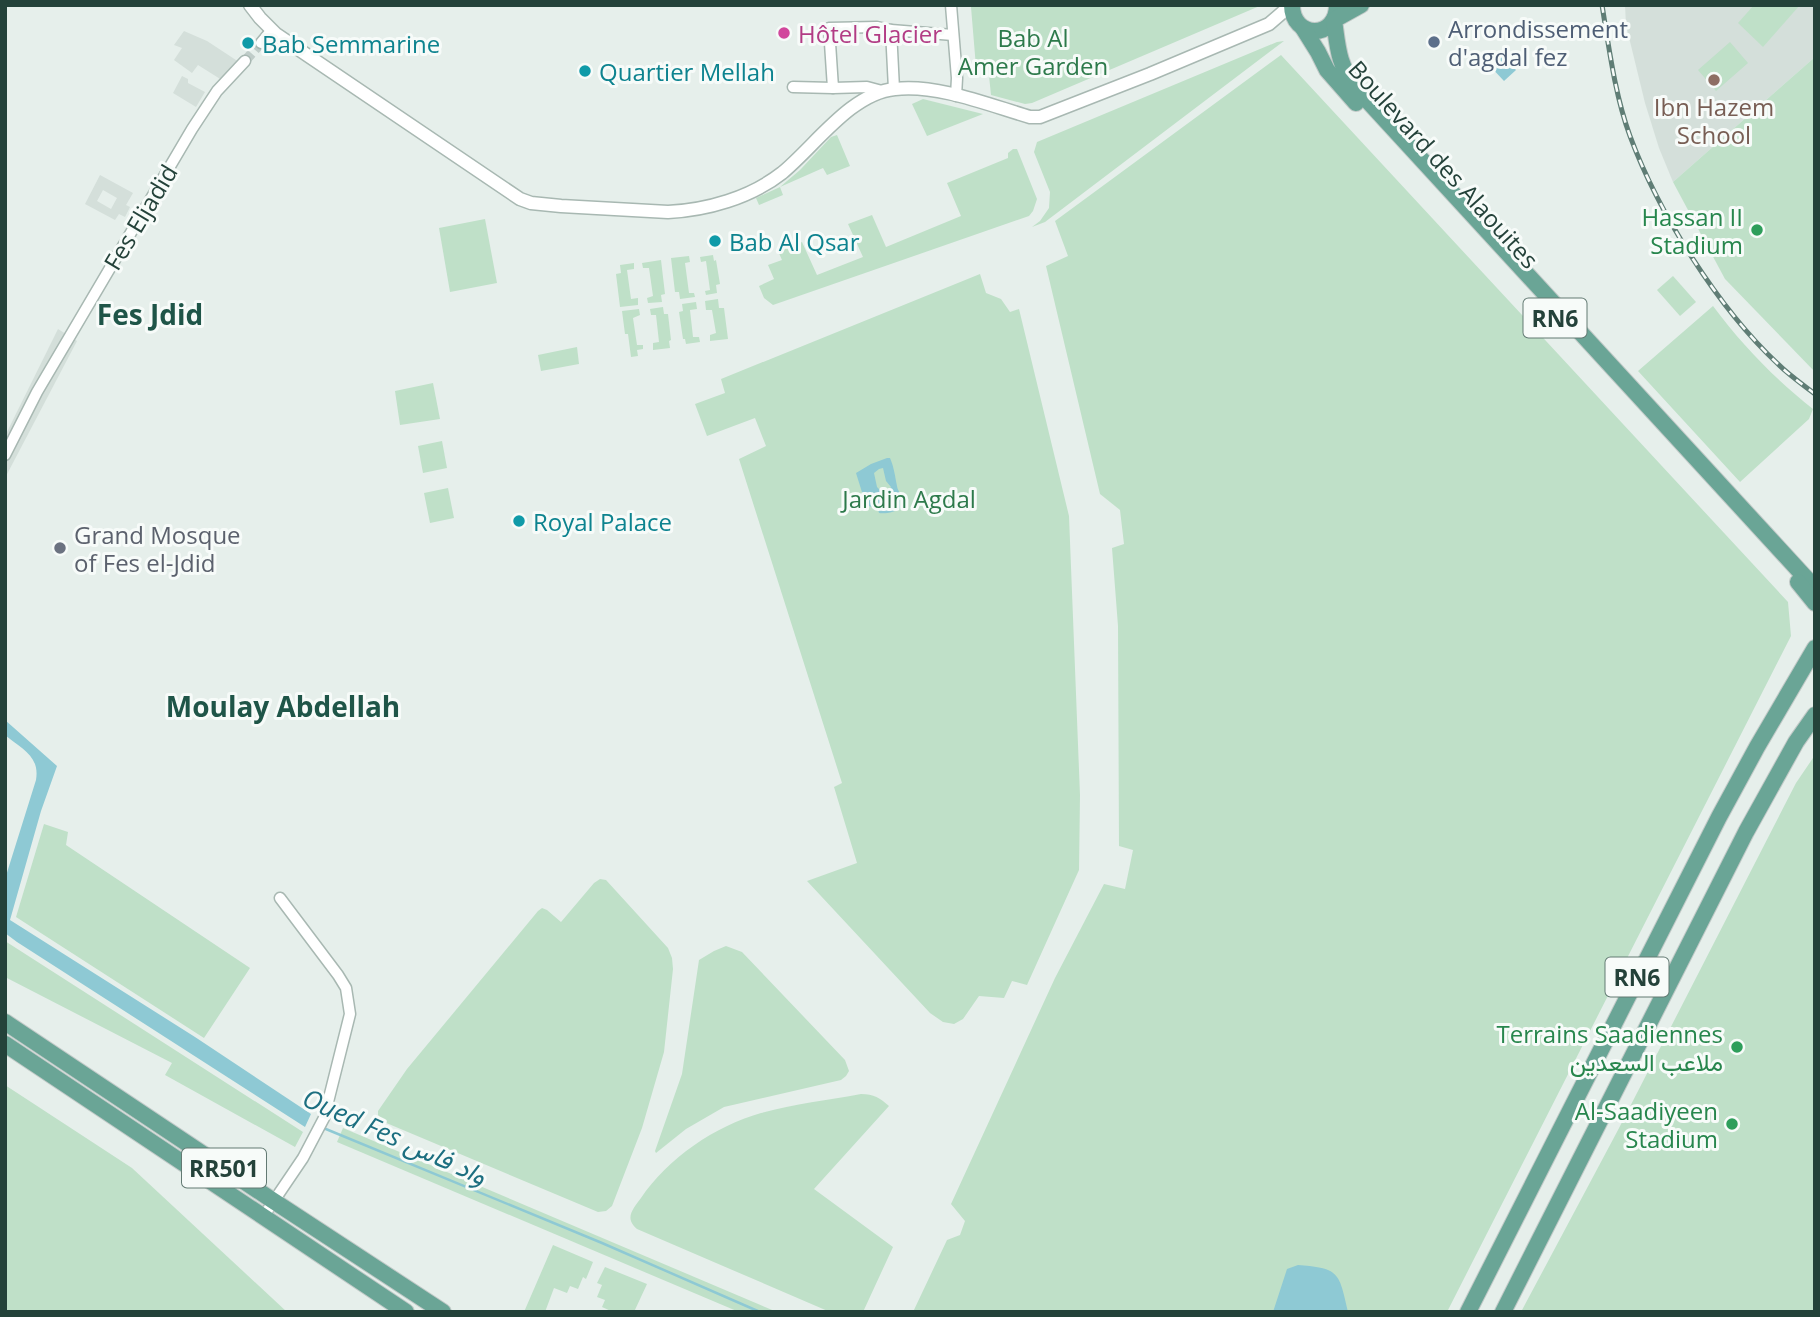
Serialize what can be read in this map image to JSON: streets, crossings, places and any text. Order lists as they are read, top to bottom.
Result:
{
  "streets": {
    "main road": ["Boulevard des Alaouites", "RN6", "RR501"],
    "street": ["Fes Eljadid"]
  },
  "crossings": [
    ["Boulevard des Alaouites", "RN6"]
  ],
  "districts": ["Fes Jdid", "Moulay Abdellah"],
  "water": ["Oued Fes واد فاس"],
  "parks": ["Bab Al Amer Garden", "Jardin Agdal"],
  "places": [
    "Hôtel Glacier",
    "Arrondissement d'agdal fez",
    "Bab Semmarine",
    "Quartier Mellah",
    "Ibn Hazem School",
    "Hassan II Stadium",
    "Bab Al Qsar",
    "Royal Palace",
    "Grand Mosque of Fes el-Jdid",
    "Terrains Saadiennes ملاعب السعدين",
    "Al-Saadiyeen Stadium"
  ]
}
